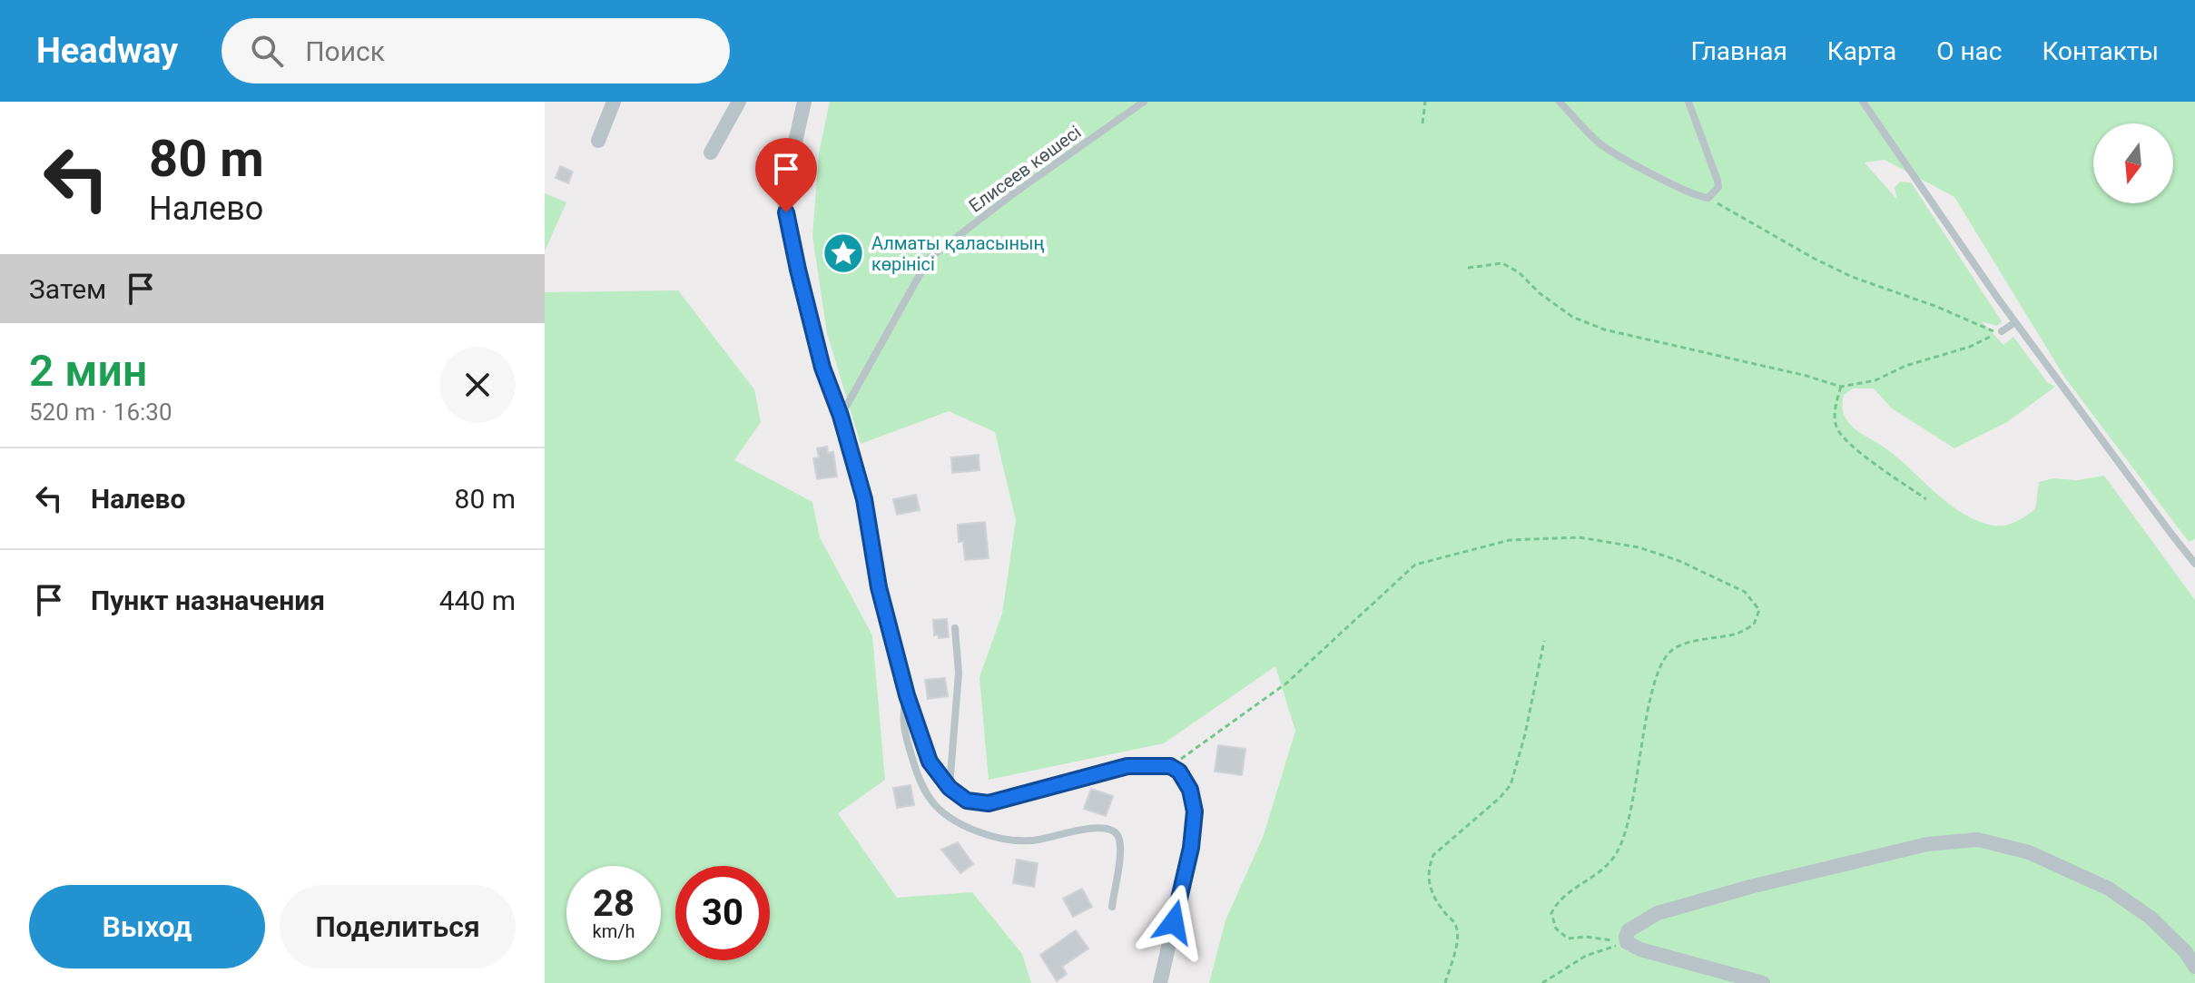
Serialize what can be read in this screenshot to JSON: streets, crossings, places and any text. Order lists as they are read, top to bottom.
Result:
{
  "streets": {
    "lane": ["Елисеев көшесі"]
  },
  "places": {
    "place": ["Алматы қаласының көрінісі"]
  },
  "north": "bottom",
  "page": {
    "header": "Headway",
    "search": "Поиск",
    "nav": [
      "Главная",
      "Карта",
      "О нас",
      "Контакты"
    ],
    "turn": ["80 m", "Налево"],
    "then": "Затем",
    "heading": ["2 мин", "520 m · 16:30"],
    "list": [
      {
        "name": "Налево",
        "value": "80 m"
      },
      {
        "name": "Пункт назначения",
        "value": "440 m"
      }
    ],
    "speed": "28 km/h",
    "limit": "30",
    "buttons": ["Выход", "Поделиться"]
  }
}
